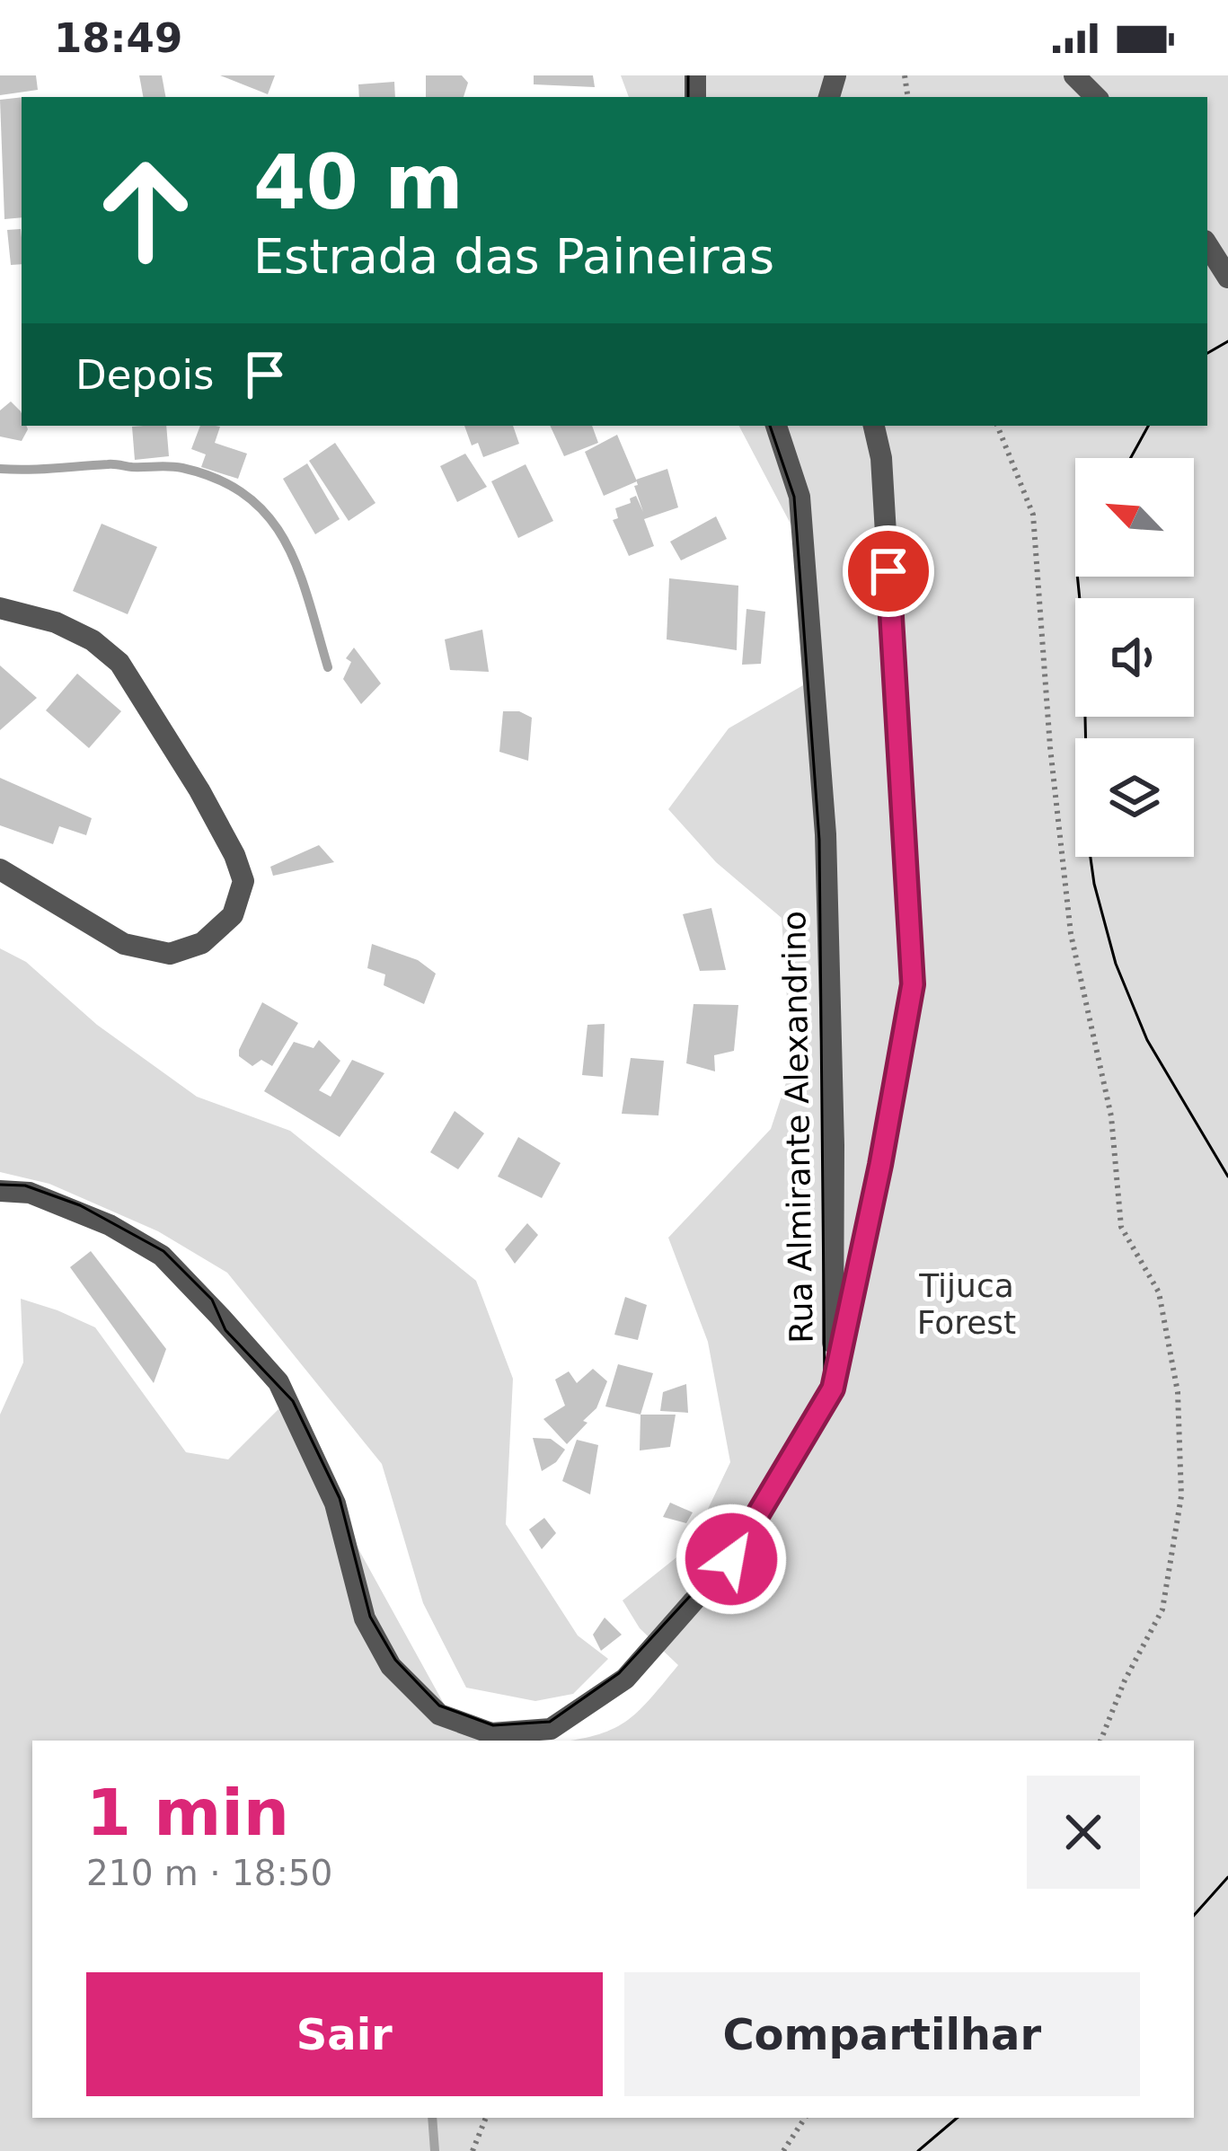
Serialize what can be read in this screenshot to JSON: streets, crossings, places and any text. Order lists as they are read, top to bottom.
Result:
{
  "streets": {
    "street": ["Rua Almirante Alexandrino"]
  },
  "parks": ["Tijuca Forest"],
  "north": "top left",
  "page": {
    "status": "18:49",
    "turn": ["40 m", "Estrada das Paineiras"],
    "then": "Depois",
    "heading": ["1 min", "210 m · 18:50"],
    "buttons": ["Sair", "Compartilhar"]
  }
}
